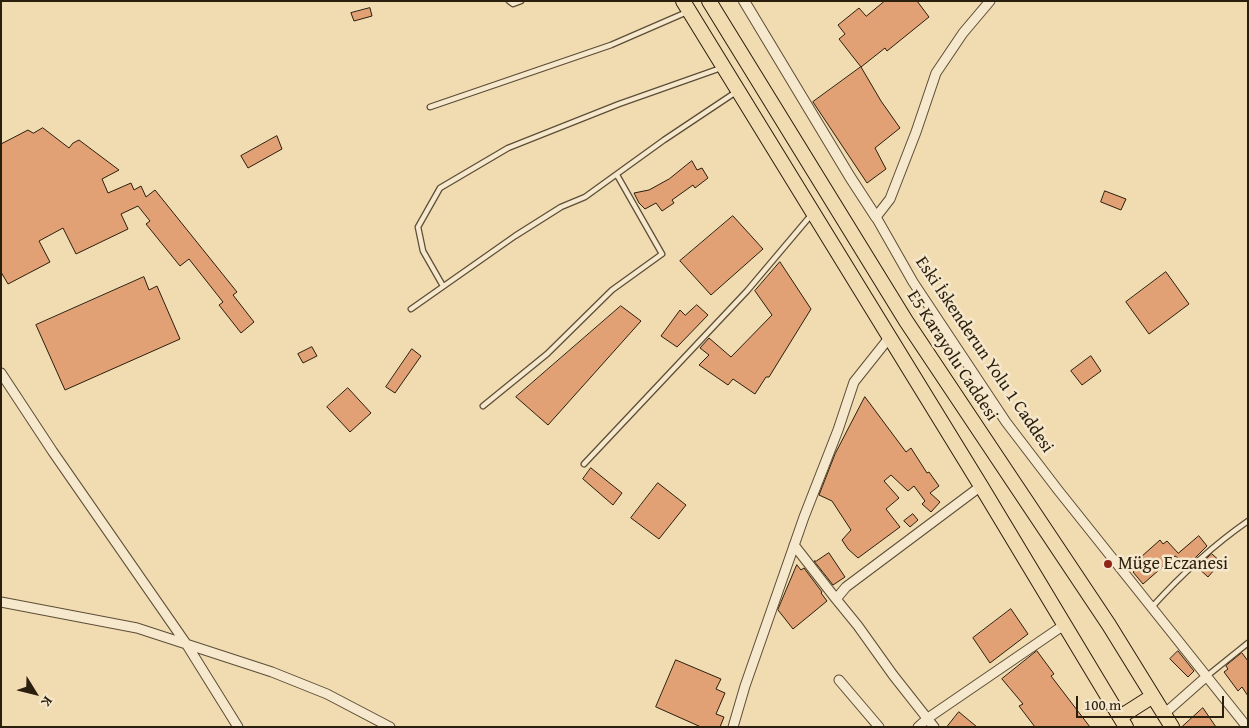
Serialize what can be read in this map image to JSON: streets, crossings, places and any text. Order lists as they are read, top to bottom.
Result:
{
  "streets": {
    "highway": ["E5 Karayolu Caddesi"],
    "street": ["Eski İskenderun Yolu 1 Caddesi"]
  },
  "places": ["Müge Eczanesi"],
  "scale_bar": "100 m",
  "north": "bottom right"
}
